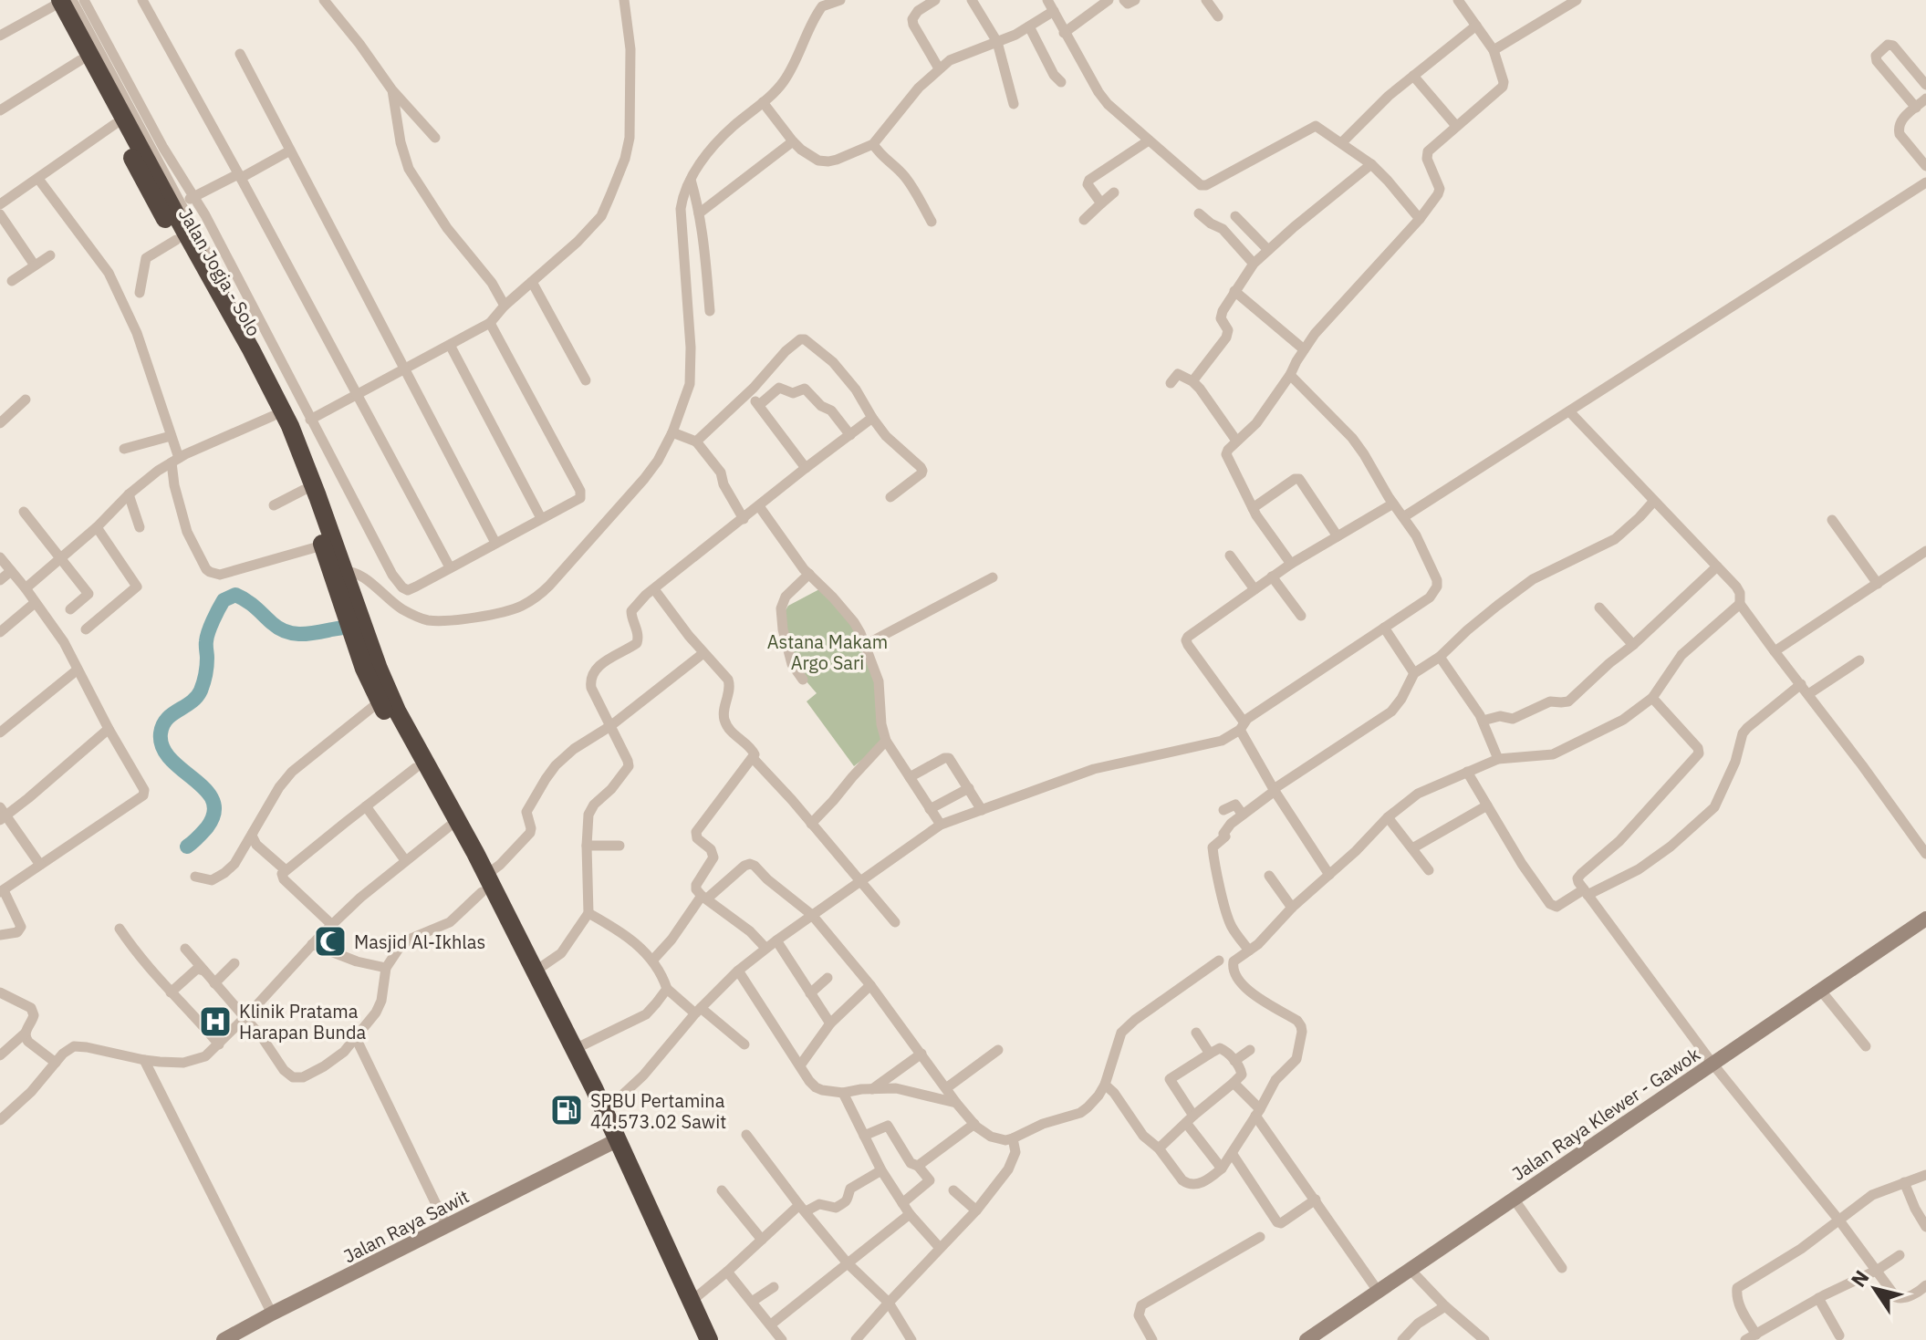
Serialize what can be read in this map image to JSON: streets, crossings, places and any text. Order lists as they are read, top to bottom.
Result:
{
  "streets": {
    "highway": ["Jalan Jogja - Solo"],
    "main road": ["Jalan Raya Klewer - Gawok", "Jalan Raya Sawit"]
  },
  "parks": ["Astana Makam Argo Sari"],
  "places": {
    "mosque": ["Masjid Al-Ikhlas"],
    "hospital": ["Klinik Pratama Harapan Bunda"],
    "fuel station": ["SPBU Pertamina 44.573.02 Sawit"]
  },
  "north": "top left"
}
